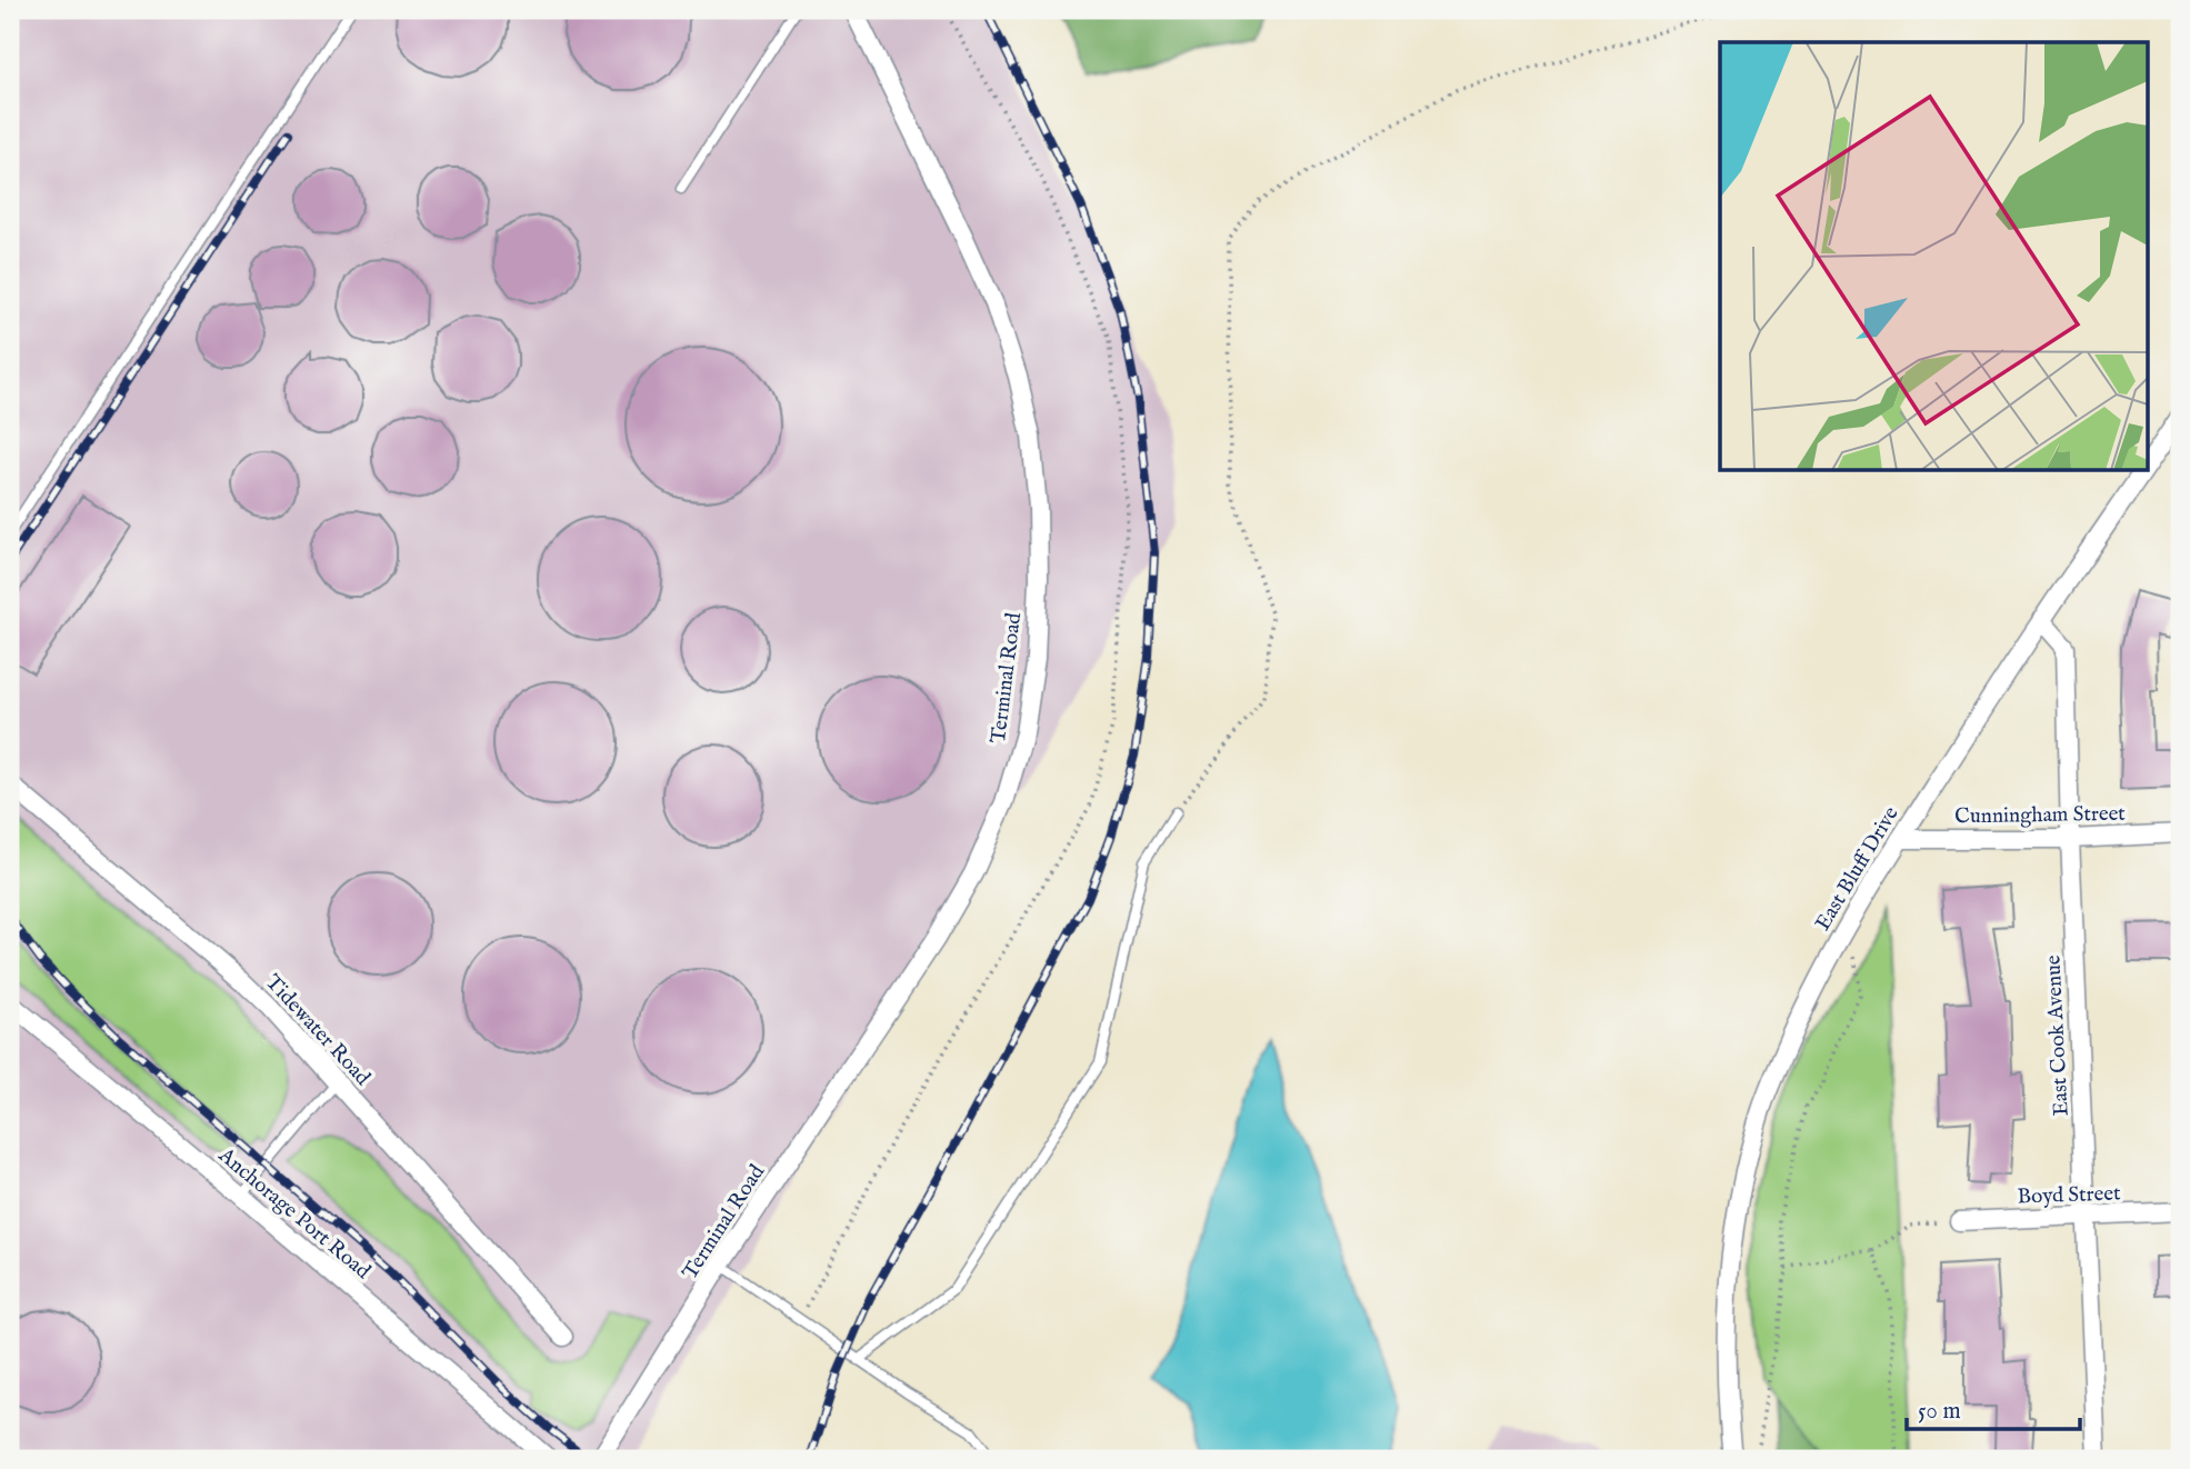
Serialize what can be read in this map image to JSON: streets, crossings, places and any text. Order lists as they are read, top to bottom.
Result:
{
  "streets": {
    "street": [
      "Terminal Road",
      "Cunningham Street",
      "East Bluff Drive",
      "Tidewater Road",
      "East Cook Avenue",
      "Boyd Street",
      "Anchorage Port Road"
    ]
  },
  "crossings": [
    ["Cunningham Street", "East Bluff Drive"],
    ["Cunningham Street", "East Cook Avenue"],
    ["East Bluff Drive", "East Cook Avenue"],
    ["East Cook Avenue", "Boyd Street"]
  ],
  "scale_bar": "50 m"
}
